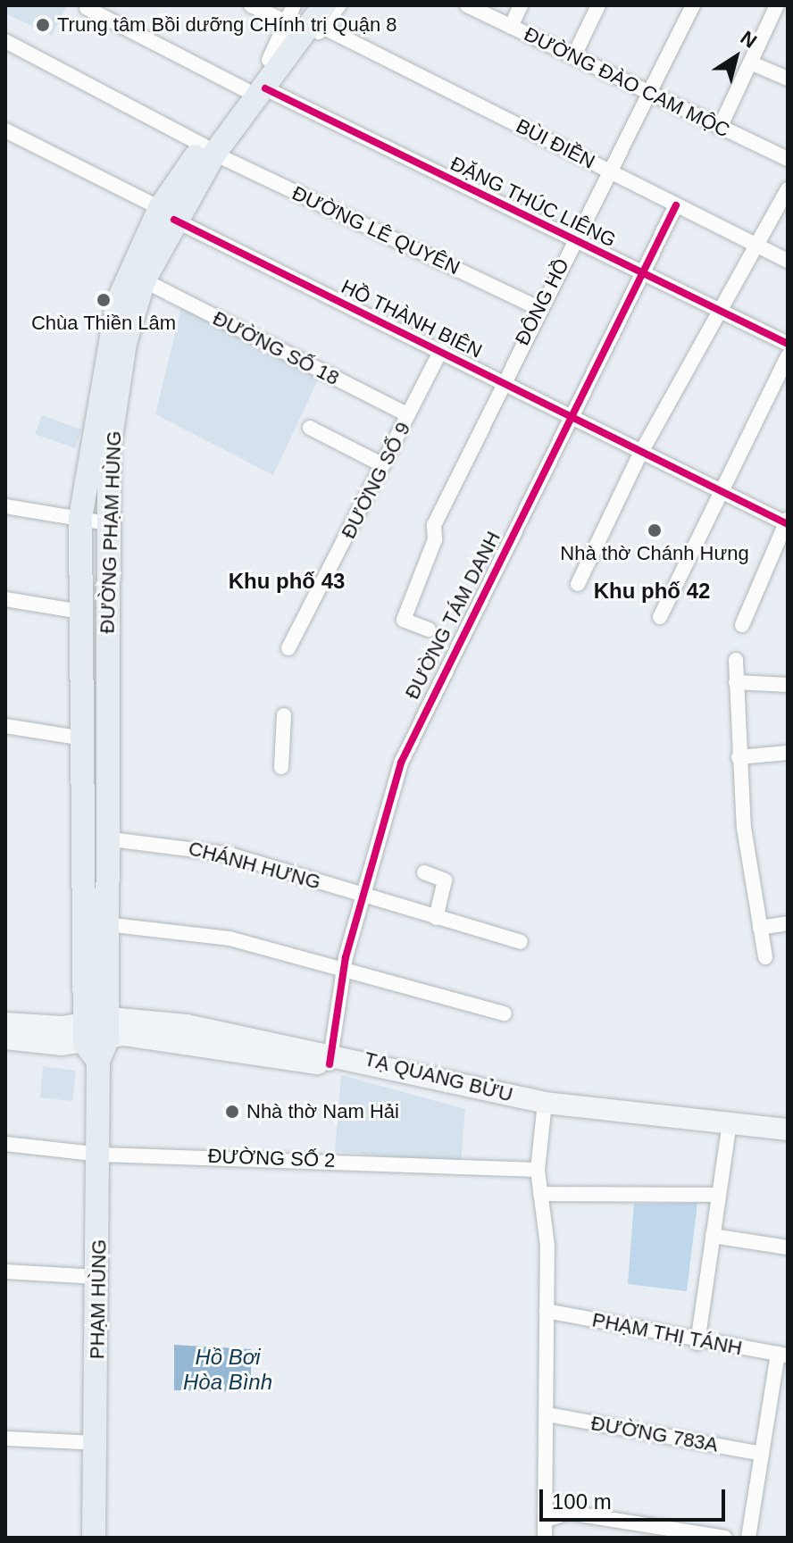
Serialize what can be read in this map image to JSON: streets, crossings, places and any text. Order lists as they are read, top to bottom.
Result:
{
  "streets": {
    "main road": ["ĐƯỜNG PHẠM HÙNG", "TẠ QUANG BỬU", "PHẠM HÙNG"],
    "street": [
      "ĐƯỜNG ĐÀO CAM MỘC",
      "BÙI ĐIỀN",
      "ĐẶNG THÚC LIÊNG",
      "ĐƯỜNG LÊ QUYÊN",
      "ĐÔNG HỒ",
      "HỒ THÀNH BIÊN",
      "ĐƯỜNG SỐ 18",
      "ĐƯỜNG SỐ 9",
      "ĐƯỜNG TÁM DANH",
      "CHÁNH HƯNG",
      "ĐƯỜNG SỐ 2",
      "PHẠM THỊ TÁNH",
      "ĐƯỜNG 783A"
    ]
  },
  "crossings": [
    ["ĐƯỜNG ĐÀO CAM MỘC", "ĐÔNG HỒ"],
    ["BÙI ĐIỀN", "ĐÔNG HỒ"],
    ["BÙI ĐIỀN", "ĐƯỜNG TÁM DANH"],
    ["ĐẶNG THÚC LIÊNG", "ĐÔNG HỒ"],
    ["ĐẶNG THÚC LIÊNG", "ĐƯỜNG PHẠM HÙNG"],
    ["ĐẶNG THÚC LIÊNG", "ĐƯỜNG TÁM DANH"],
    ["ĐƯỜNG LÊ QUYÊN", "ĐÔNG HỒ"],
    ["ĐƯỜNG LÊ QUYÊN", "ĐƯỜNG PHẠM HÙNG"],
    ["ĐÔNG HỒ", "HỒ THÀNH BIÊN"],
    ["HỒ THÀNH BIÊN", "ĐƯỜNG SỐ 9"],
    ["HỒ THÀNH BIÊN", "ĐƯỜNG PHẠM HÙNG"],
    ["HỒ THÀNH BIÊN", "ĐƯỜNG TÁM DANH"],
    ["ĐƯỜNG SỐ 18", "ĐƯỜNG SỐ 9"],
    ["ĐƯỜNG SỐ 18", "ĐƯỜNG PHẠM HÙNG"],
    ["ĐƯỜNG PHẠM HÙNG", "CHÁNH HƯNG"],
    ["ĐƯỜNG PHẠM HÙNG", "TẠ QUANG BỬU"],
    ["ĐƯỜNG PHẠM HÙNG", "PHẠM HÙNG"],
    ["ĐƯỜNG TÁM DANH", "CHÁNH HƯNG"],
    ["ĐƯỜNG TÁM DANH", "TẠ QUANG BỬU"],
    ["TẠ QUANG BỬU", "PHẠM HÙNG"],
    ["ĐƯỜNG SỐ 2", "PHẠM HÙNG"]
  ],
  "districts": ["Khu phố 43", "Khu phố 42"],
  "water": ["Hồ Bơi Hòa Bình"],
  "places": [
    "Trung tâm Bồi dưỡng CHính trị Quận 8",
    "Chùa Thiền Lâm",
    "Nhà thờ Chánh Hưng",
    "Nhà thờ Nam Hải"
  ],
  "scale_bar": "100 m",
  "north": "top right"
}
